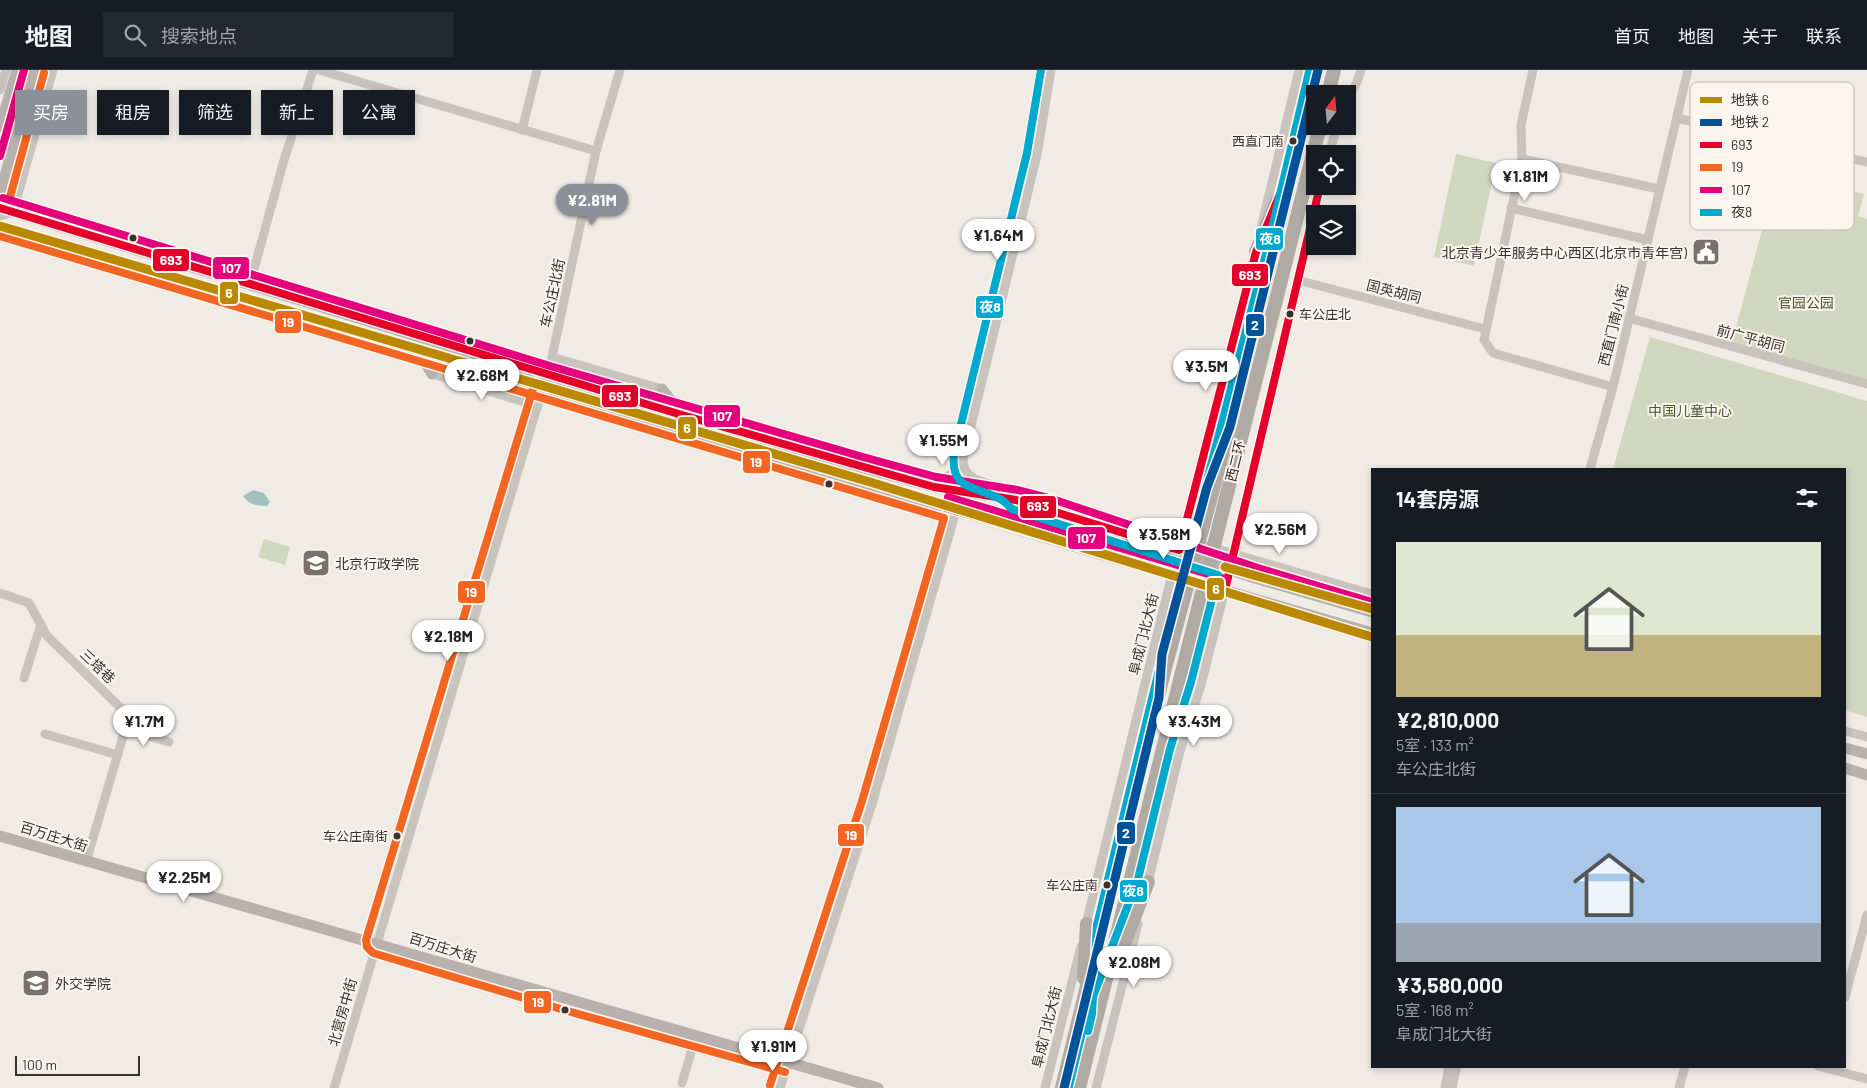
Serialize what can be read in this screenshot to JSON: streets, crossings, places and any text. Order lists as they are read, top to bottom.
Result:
{
  "streets": {
    "highway": ["西二环"],
    "main road": ["百万庄大街"],
    "street": [
      "国英胡同",
      "车公庄北街",
      "西直门南小街",
      "前广平胡同",
      "阜成门北大街",
      "三塔巷",
      "北营房中街"
    ]
  },
  "crossings": [
    ["西直门南小街", "前广平胡同"],
    ["三塔巷", "百万庄大街"],
    ["百万庄大街", "北营房中街"]
  ],
  "parks": ["官园公园", "中国儿童中心"],
  "places": {
    "other": [
      "西直门南",
      "车公庄北",
      "车公庄南街",
      "车公庄南"
    ],
    "public building": ["北京青少年服务中心西区(北京市青年宫)"],
    "school or university": ["北京行政学院", "外交学院"]
  },
  "lines": [
    "metro line 2",
    "transit line 693",
    "transit line 107",
    "transit line 夜8",
    "transit line 19",
    "metro line 6"
  ],
  "legend": [
    "地铁 6",
    "地铁 2",
    "693",
    "19",
    "107",
    "夜8"
  ],
  "scale_bar": "100 m",
  "north": "top",
  "page": {
    "header": "地图",
    "search": "搜索地点",
    "nav": [
      "首页",
      "地图",
      "关于",
      "联系"
    ],
    "chip": [
      "买房",
      "租房",
      "筛选",
      "新上",
      "公寓"
    ],
    "price": [
      "¥1.81M",
      "¥2.81M",
      "¥1.64M",
      "¥3.5M",
      "¥2.68M",
      "¥1.55M",
      "¥2.56M",
      "¥3.58M",
      "¥2.18M",
      "¥1.7M",
      "¥3.43M",
      "¥2.25M",
      "¥2.08M",
      "¥1.91M"
    ],
    "heading": "14套房源",
    "list": [
      {
        "name": "¥2,810,000",
        "note": "5室 · 133 m² · 车公庄北街"
      },
      {
        "name": "¥3,580,000",
        "note": "5室 · 168 m² · 阜成门北大街"
      }
    ],
    "scale": "100 m"
  }
}
